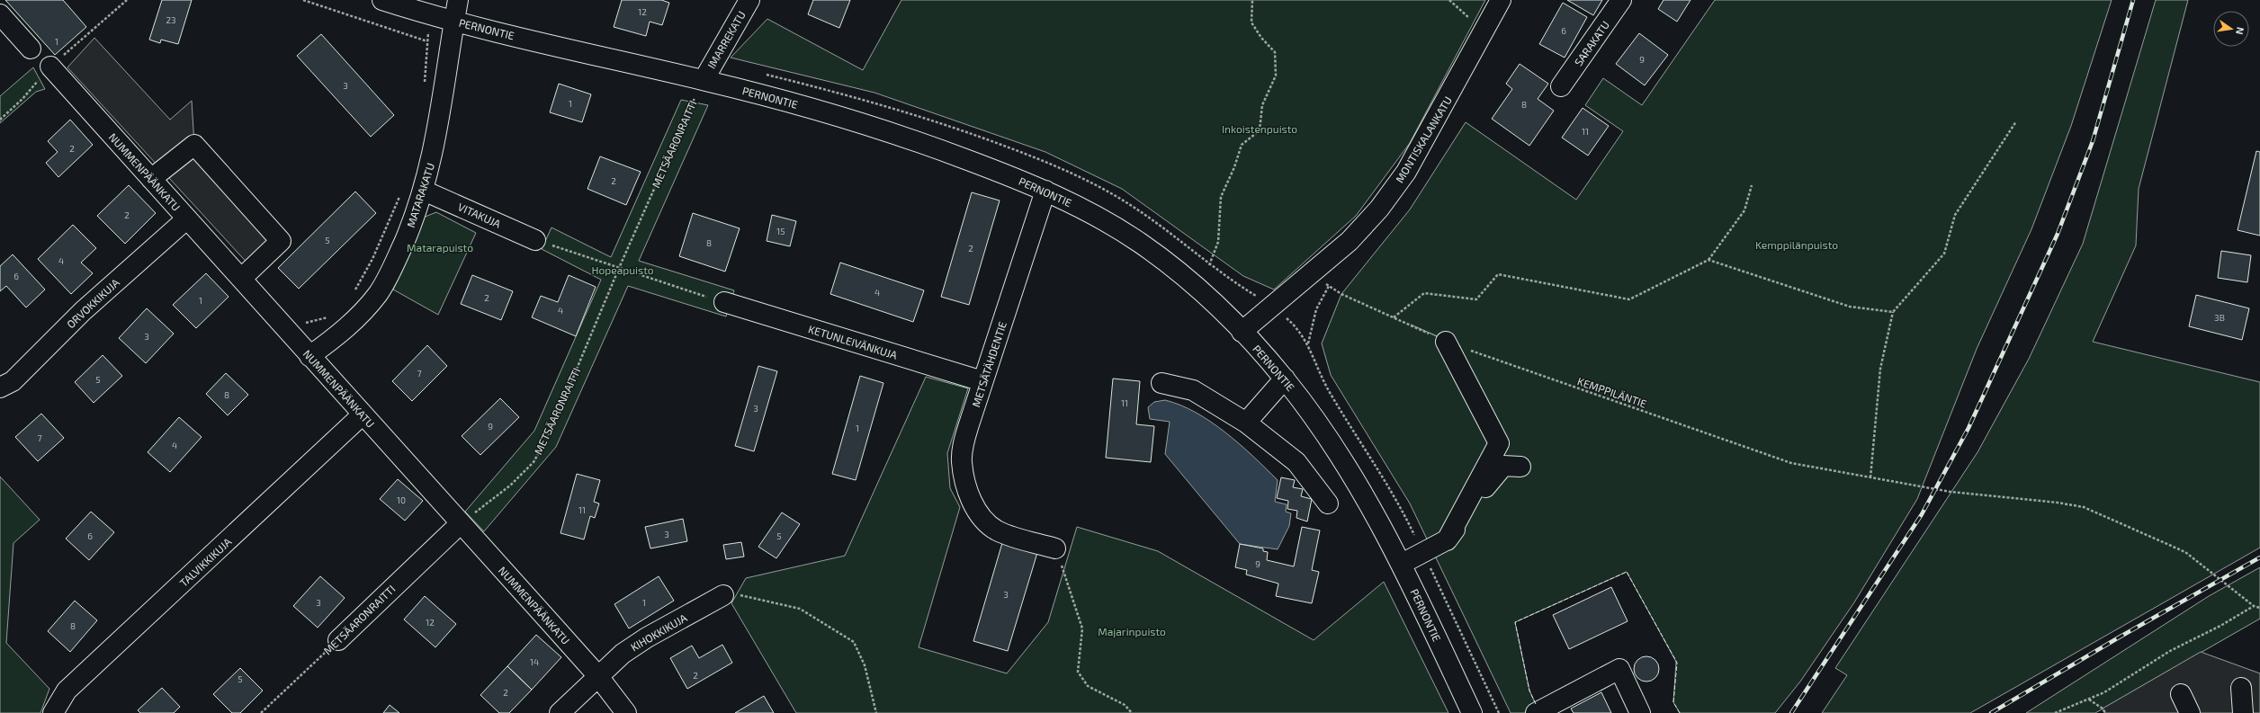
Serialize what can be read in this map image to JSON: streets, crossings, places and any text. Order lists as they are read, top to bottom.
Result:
{
  "streets": {
    "street": [
      "PERNONTIE",
      "IMARREKATU",
      "SARAKATU",
      "MONTISKALANKATU",
      "METSÄARONRAITTI",
      "NUMMENPÄÄNKATU",
      "MATARAKATU",
      "VITAKUJA",
      "ORVOKKIKUJA",
      "KETUNLEIVÄNKUJA",
      "METSÄTÄHDENTIE",
      "TALVIKKIKUJA",
      "KIHOKKIKUJA"
    ],
    "path": ["KEMPPILÄNTIE"]
  },
  "crossings": [
    ["PERNONTIE", "IMARREKATU"],
    ["PERNONTIE", "MONTISKALANKATU"],
    ["PERNONTIE", "METSÄARONRAITTI"],
    ["PERNONTIE", "MATARAKATU"],
    ["PERNONTIE", "METSÄTÄHDENTIE"],
    ["IMARREKATU", "METSÄARONRAITTI"],
    ["MONTISKALANKATU", "KEMPPILÄNTIE"],
    ["METSÄARONRAITTI", "NUMMENPÄÄNKATU"],
    ["NUMMENPÄÄNKATU", "MATARAKATU"],
    ["NUMMENPÄÄNKATU", "ORVOKKIKUJA"],
    ["NUMMENPÄÄNKATU", "TALVIKKIKUJA"],
    ["NUMMENPÄÄNKATU", "KIHOKKIKUJA"],
    ["MATARAKATU", "VITAKUJA"],
    ["KETUNLEIVÄNKUJA", "METSÄTÄHDENTIE"]
  ],
  "parks": [
    "Inkoistenpuisto",
    "Kemppilänpuisto",
    "Matarapuisto",
    "Hopeapuisto",
    "Majarinpuisto"
  ],
  "house_numbers": [
    "12",
    "23",
    "6",
    "1",
    "9",
    "3",
    "1",
    "8",
    "11",
    "2",
    "2",
    "2",
    "15",
    "5",
    "8",
    "2",
    "4",
    "6",
    "4",
    "2",
    "1",
    "4",
    "3B",
    "3",
    "7",
    "5",
    "8",
    "11",
    "3",
    "9",
    "1",
    "7",
    "4",
    "10",
    "11",
    "3",
    "6",
    "5",
    "9",
    "3",
    "3",
    "1",
    "12",
    "8",
    "14",
    "2",
    "5",
    "2"
  ],
  "north": "right"
}
